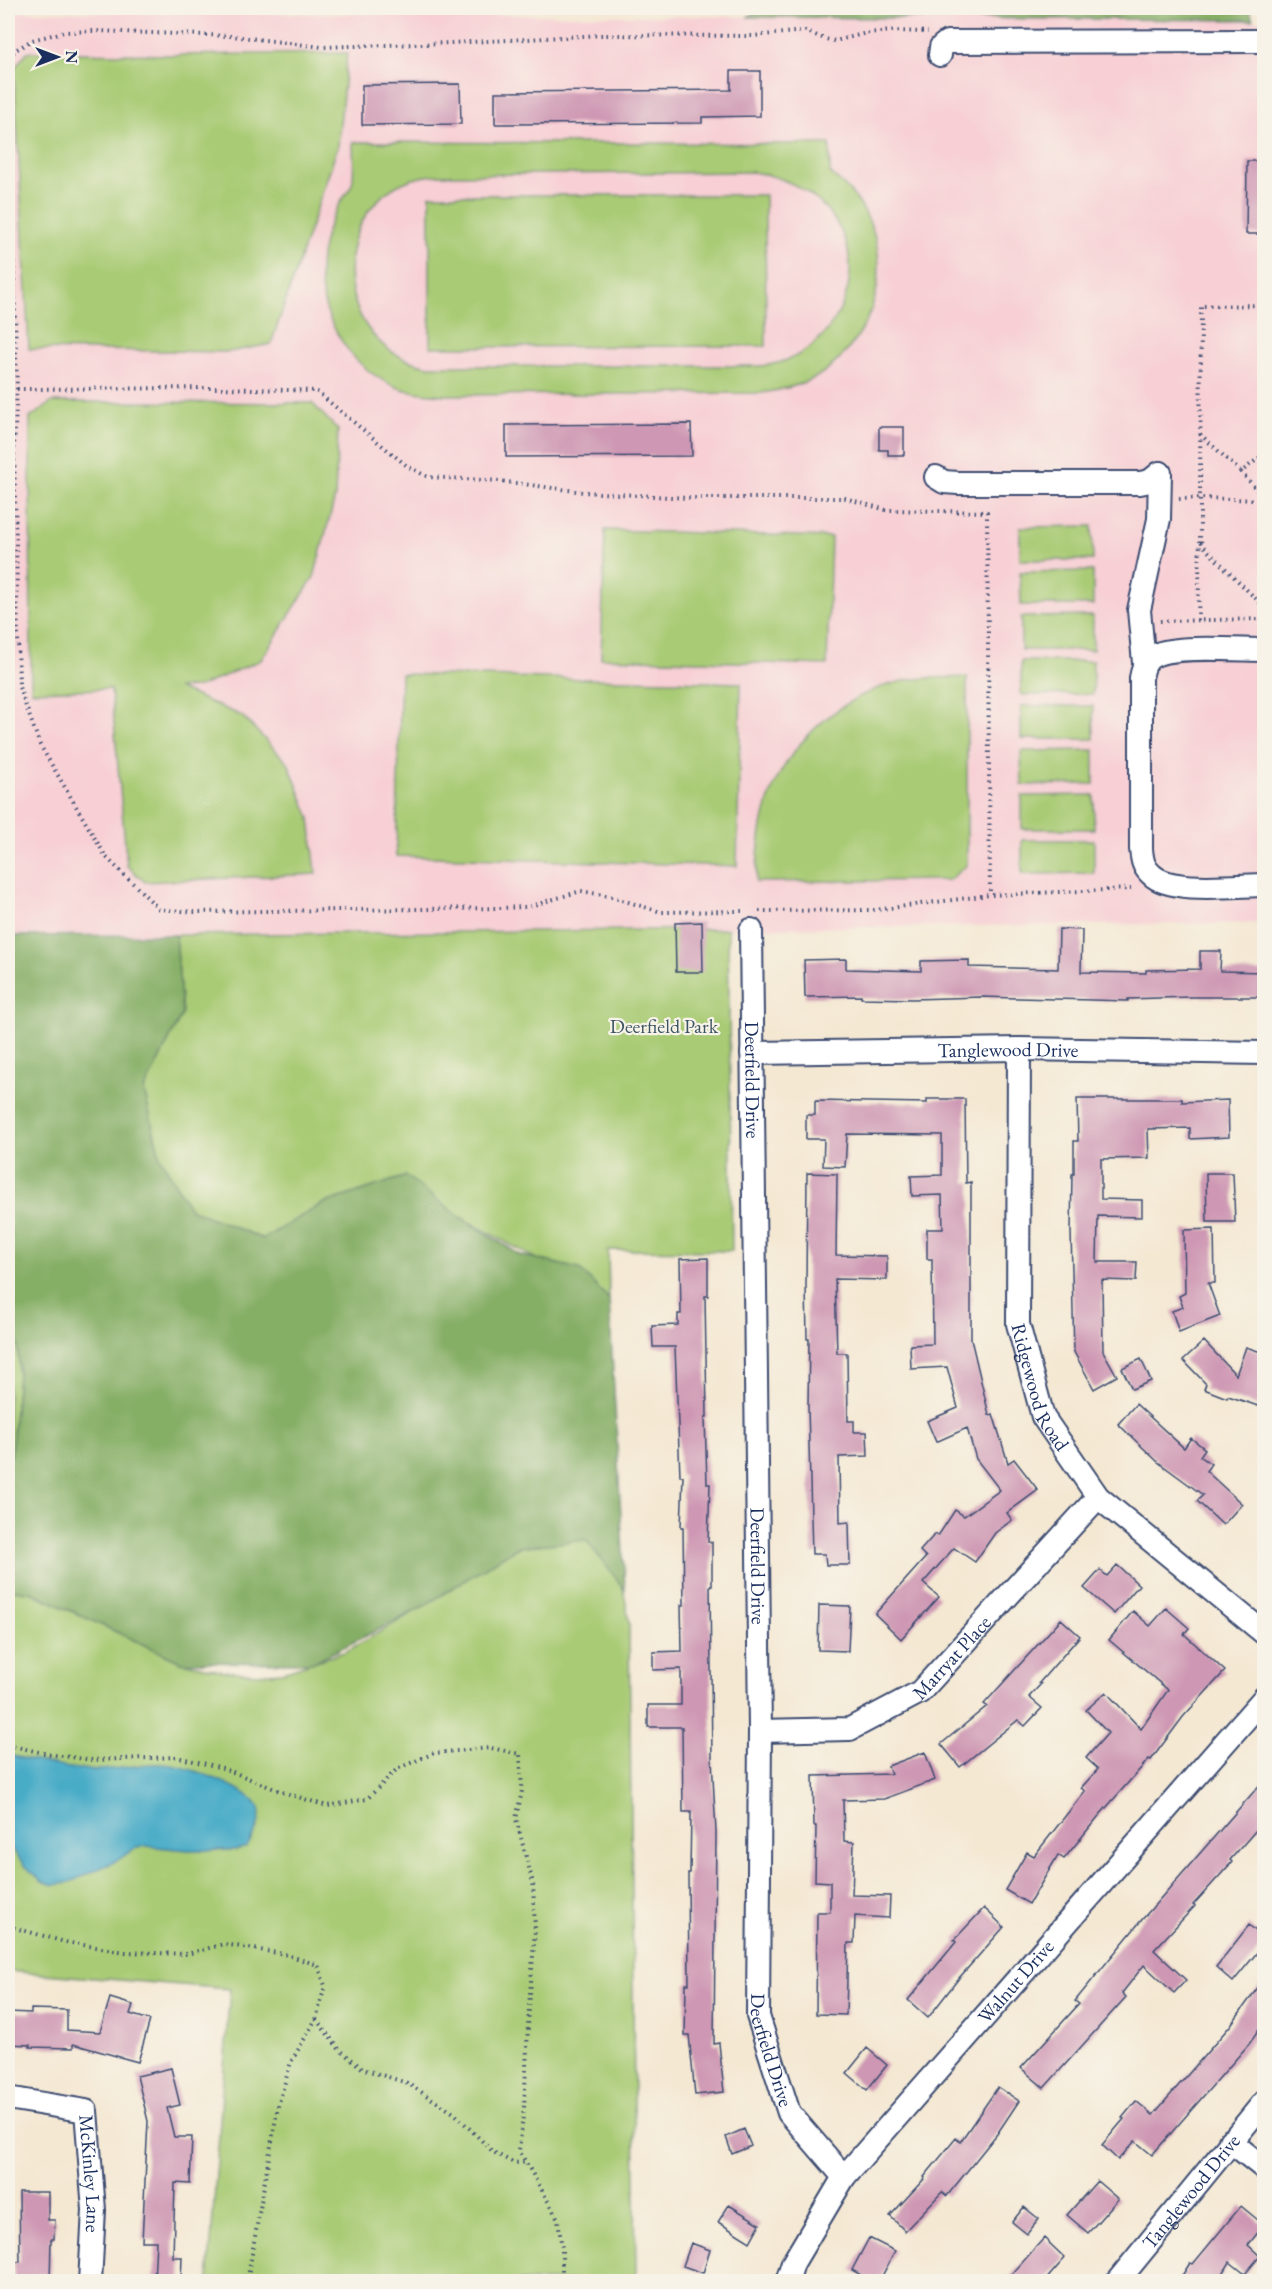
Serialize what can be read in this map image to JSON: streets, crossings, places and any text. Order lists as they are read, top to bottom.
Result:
{
  "streets": {
    "street": [
      "Tanglewood Drive",
      "Deerfield Drive",
      "Ridgewood Road",
      "Marryat Place",
      "Walnut Drive",
      "McKinley Lane"
    ]
  },
  "crossings": [
    ["Tanglewood Drive", "Deerfield Drive"],
    ["Tanglewood Drive", "Ridgewood Road"],
    ["Deerfield Drive", "Marryat Place"],
    ["Deerfield Drive", "Walnut Drive"],
    ["Ridgewood Road", "Marryat Place"]
  ],
  "parks": ["Deerfield Park"],
  "north": "right"
}
